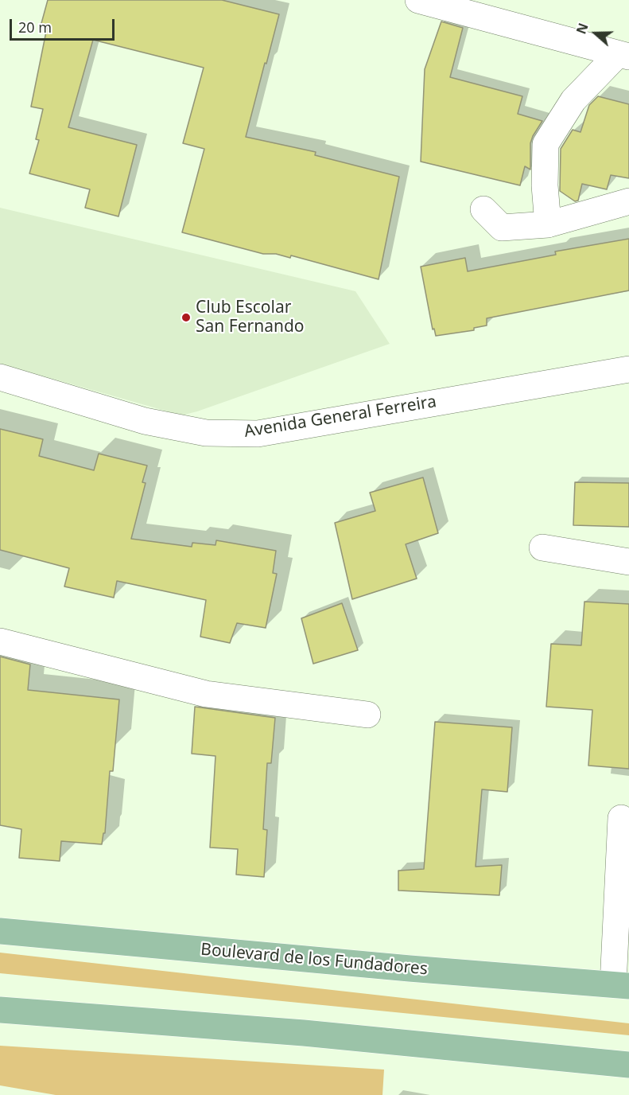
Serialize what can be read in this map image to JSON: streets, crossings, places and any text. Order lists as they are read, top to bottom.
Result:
{
  "streets": {
    "main road": ["Boulevard de los Fundadores"],
    "street": ["Avenida General Ferreira"]
  },
  "places": ["Club Escolar San Fernando"],
  "scale_bar": "20 m",
  "north": "left"
}
